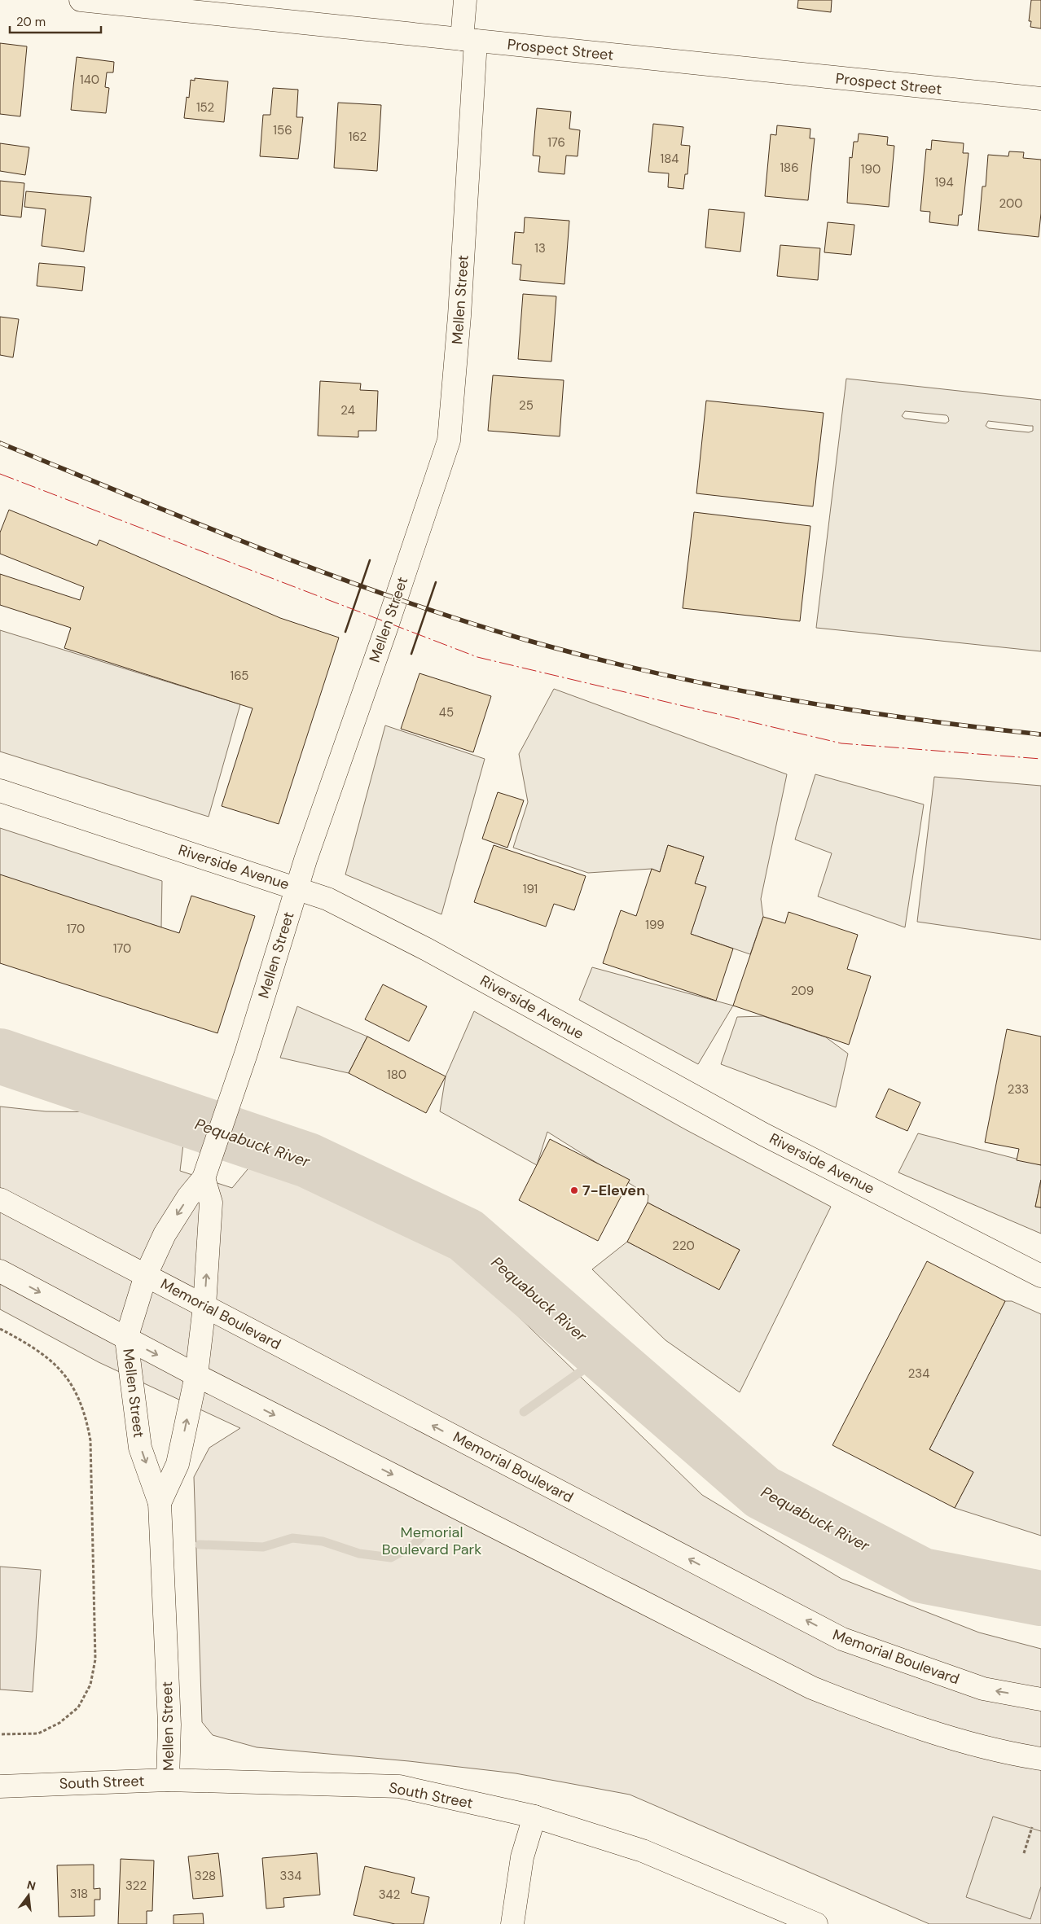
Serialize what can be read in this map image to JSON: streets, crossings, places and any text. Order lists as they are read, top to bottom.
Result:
{
  "streets": {
    "main road": [
      "Prospect Street",
      "Mellen Street",
      "Riverside Avenue",
      "Memorial Boulevard",
      "South Street"
    ]
  },
  "crossings": [
    ["Prospect Street", "Mellen Street"],
    ["Mellen Street", "Riverside Avenue"],
    ["Mellen Street", "Memorial Boulevard"],
    ["Mellen Street", "South Street"]
  ],
  "water": ["Pequabuck River"],
  "parks": ["Memorial Boulevard Park"],
  "places": ["7-Eleven"],
  "house_numbers": [
    "140",
    "152",
    "156",
    "162",
    "176",
    "184",
    "186",
    "190",
    "194",
    "200",
    "13",
    "25",
    "24",
    "165",
    "45",
    "191",
    "199",
    "170",
    "170",
    "209",
    "180",
    "233",
    "220",
    "234",
    "328",
    "334",
    "322",
    "318",
    "342"
  ],
  "scale_bar": "20 m",
  "north": "top"
}
